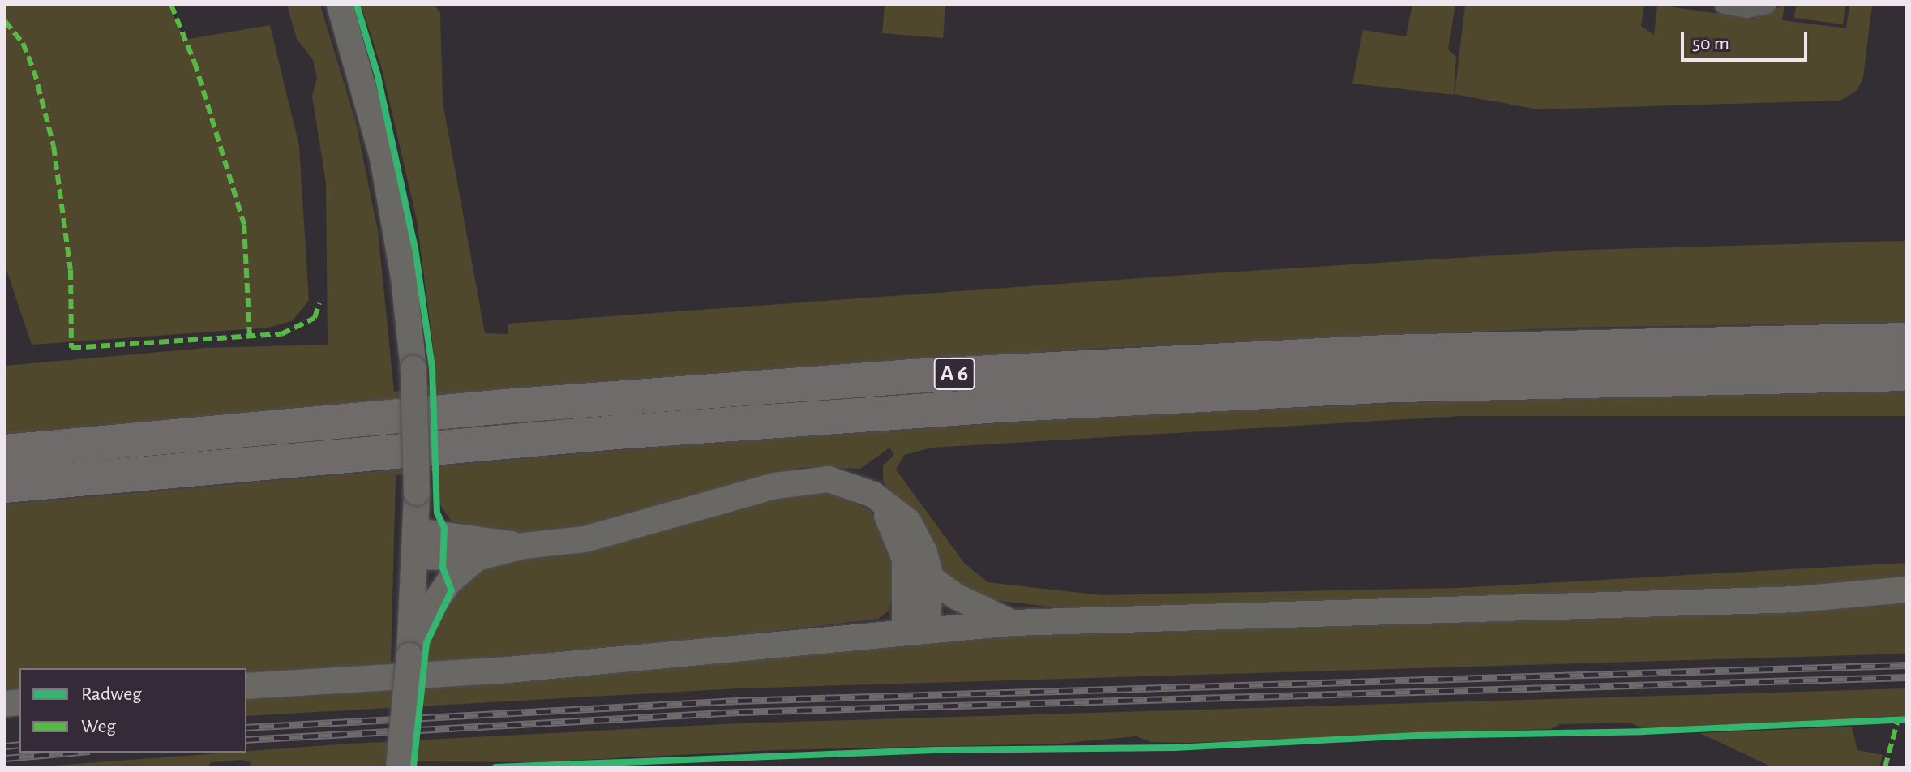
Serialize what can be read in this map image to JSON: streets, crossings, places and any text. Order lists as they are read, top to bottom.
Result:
{
  "streets": {
    "highway": ["A 6"]
  },
  "legend": ["Radweg", "Weg"],
  "scale_bar": "50 m"
}
